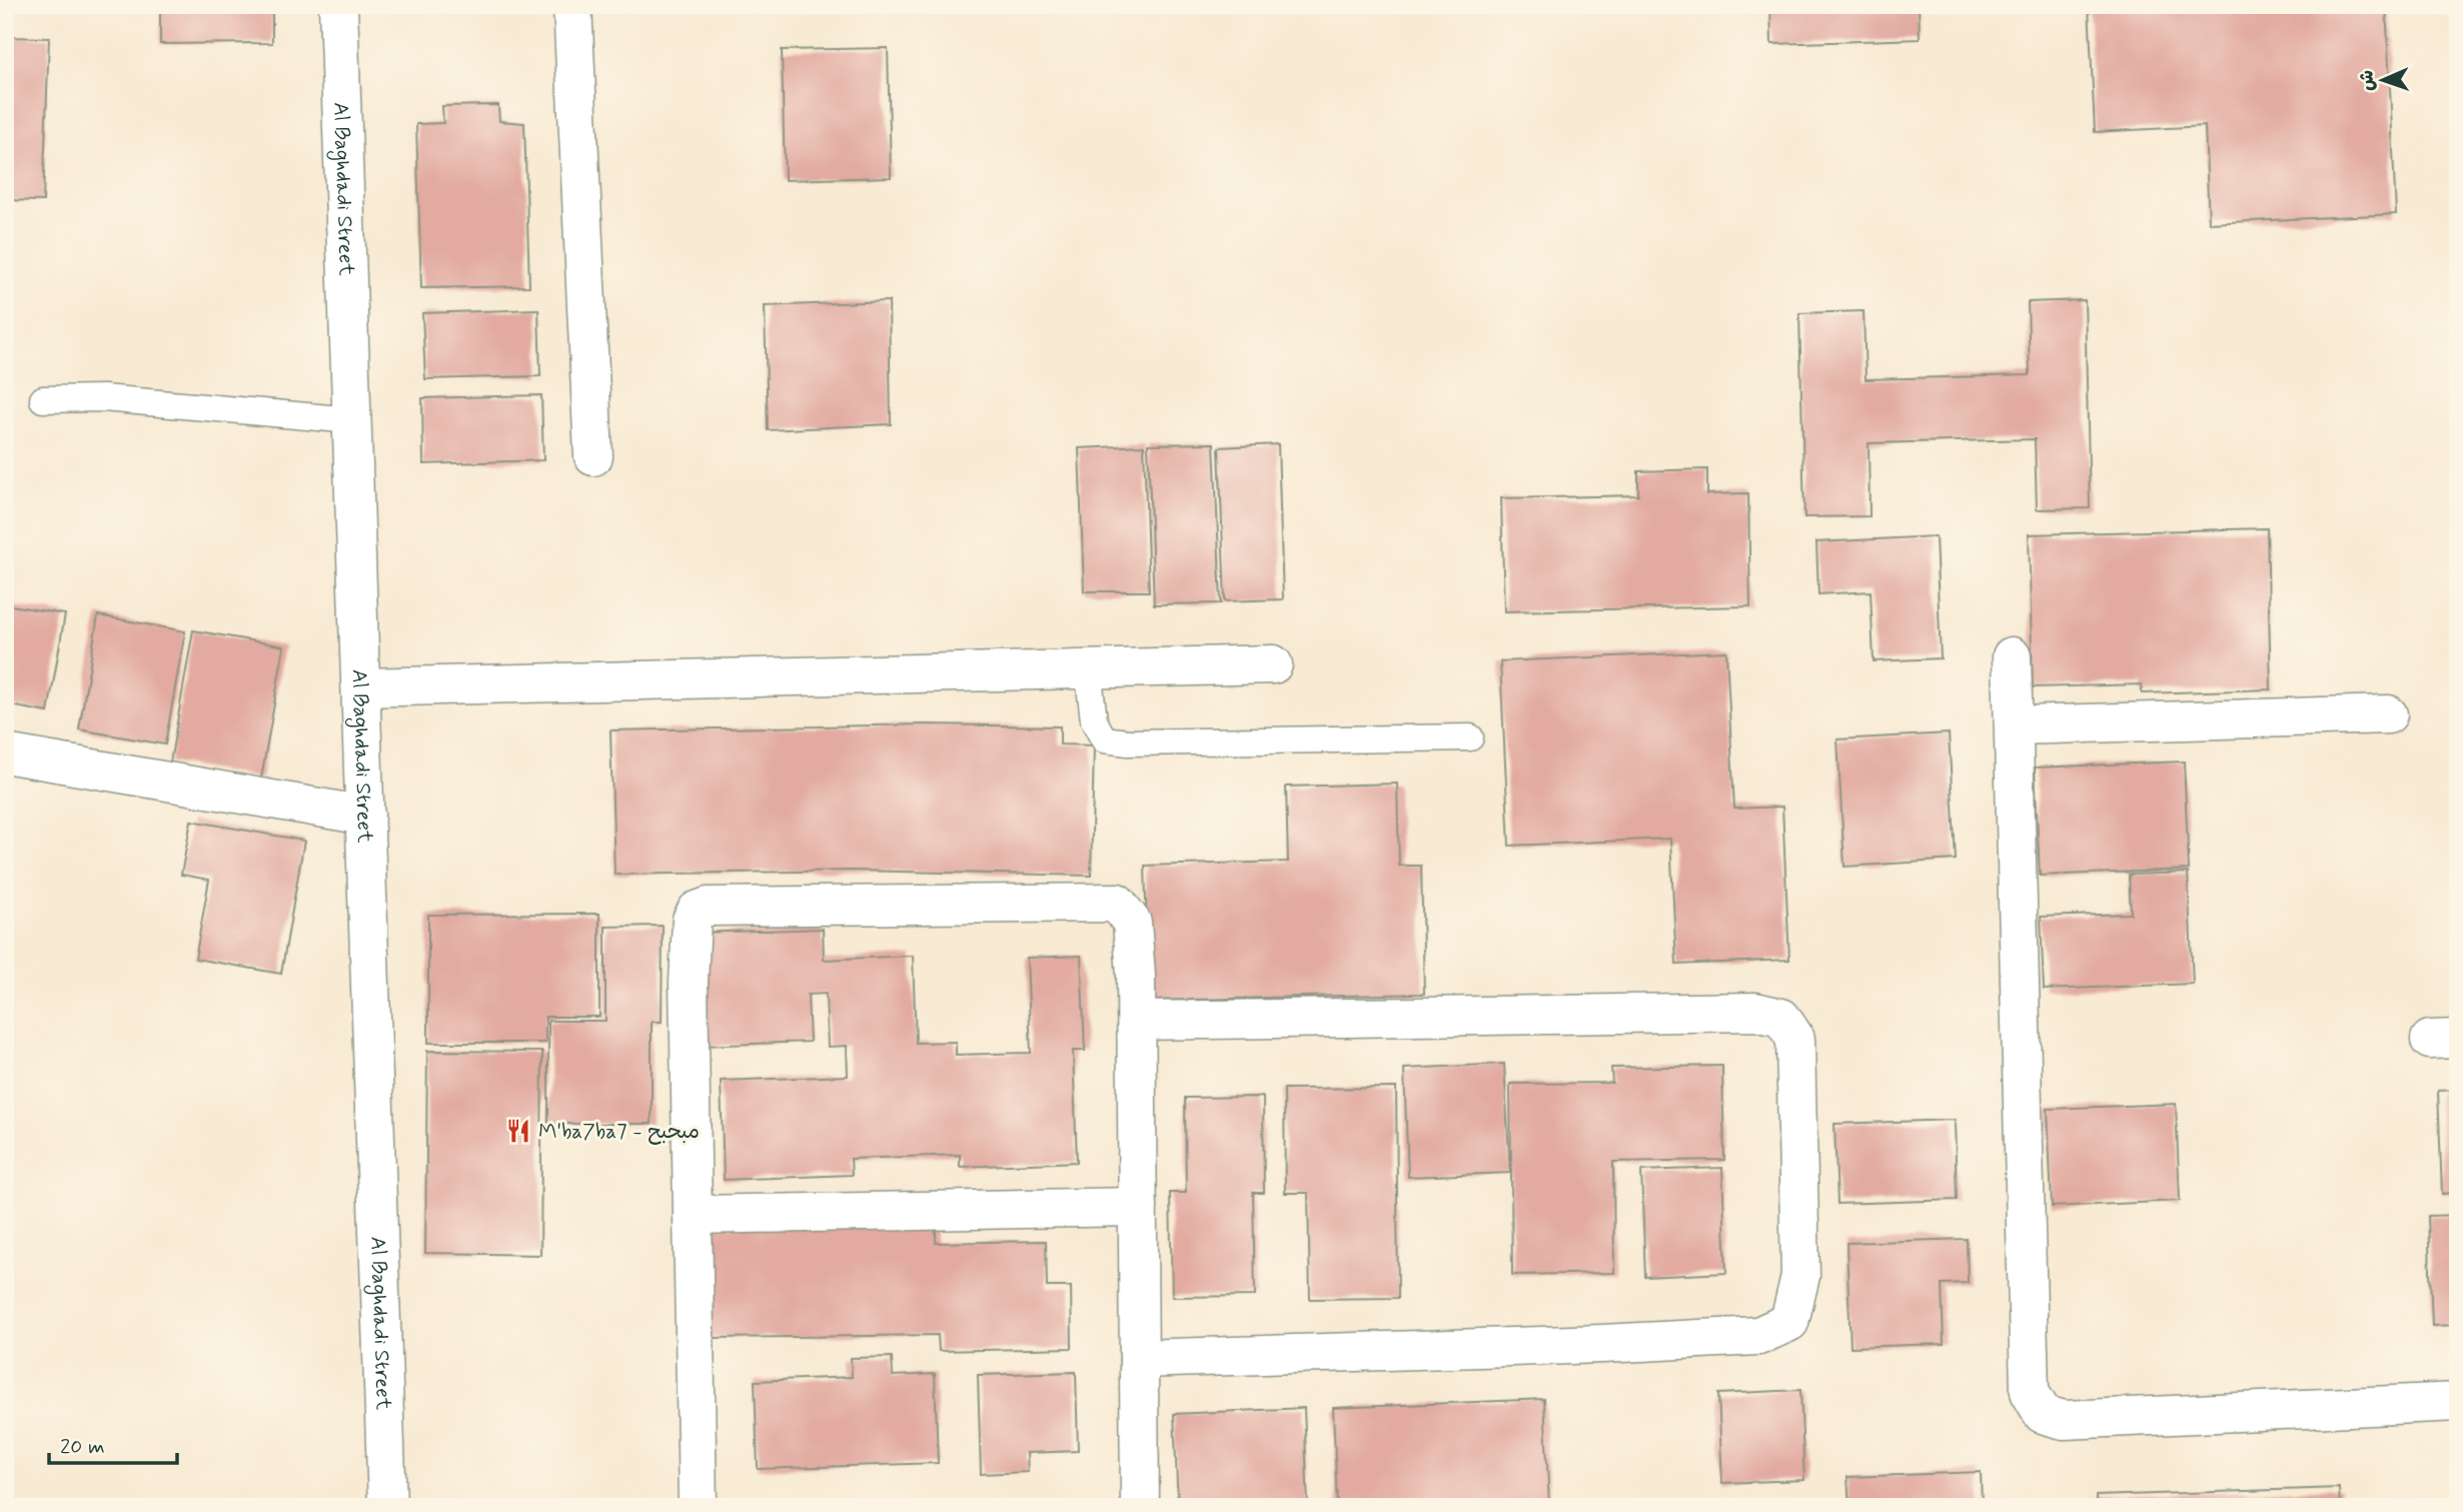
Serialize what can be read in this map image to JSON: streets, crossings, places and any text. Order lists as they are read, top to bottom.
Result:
{
  "streets": {
    "street": ["Al Baghdadi Street"]
  },
  "places": {
    "restaurant": ["M'ba7ba7 - مبحبح"]
  },
  "scale_bar": "20 m",
  "north": "left"
}
